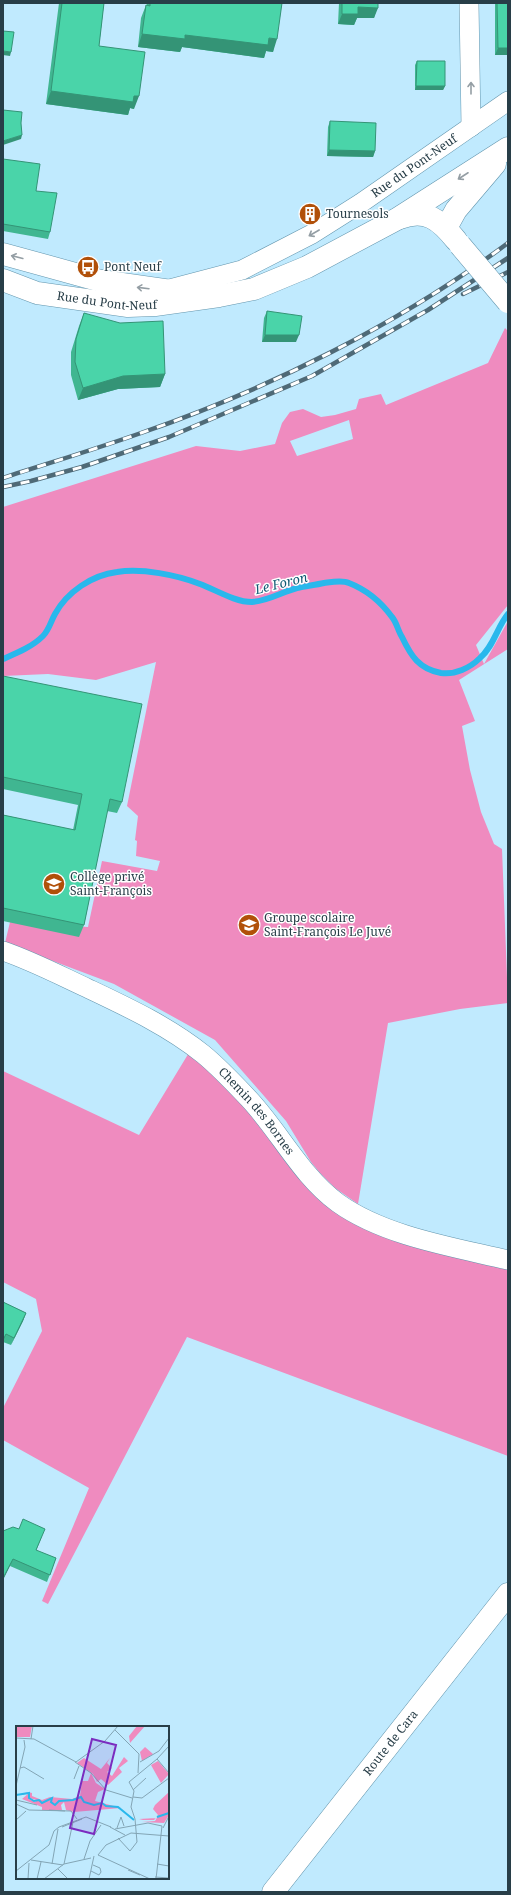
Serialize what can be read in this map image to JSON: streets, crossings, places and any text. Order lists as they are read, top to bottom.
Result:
{
  "streets": {
    "street": ["Rue du Pont-Neuf", "Chemin des Bornes", "Route de Cara"]
  },
  "water": ["Le Foron"],
  "places": {
    "building": ["Tournesols"],
    "bus stop": ["Pont Neuf"],
    "school or university": ["Collège privé Saint-François", "Groupe scolaire Saint-François Le Juvé"]
  }
}
